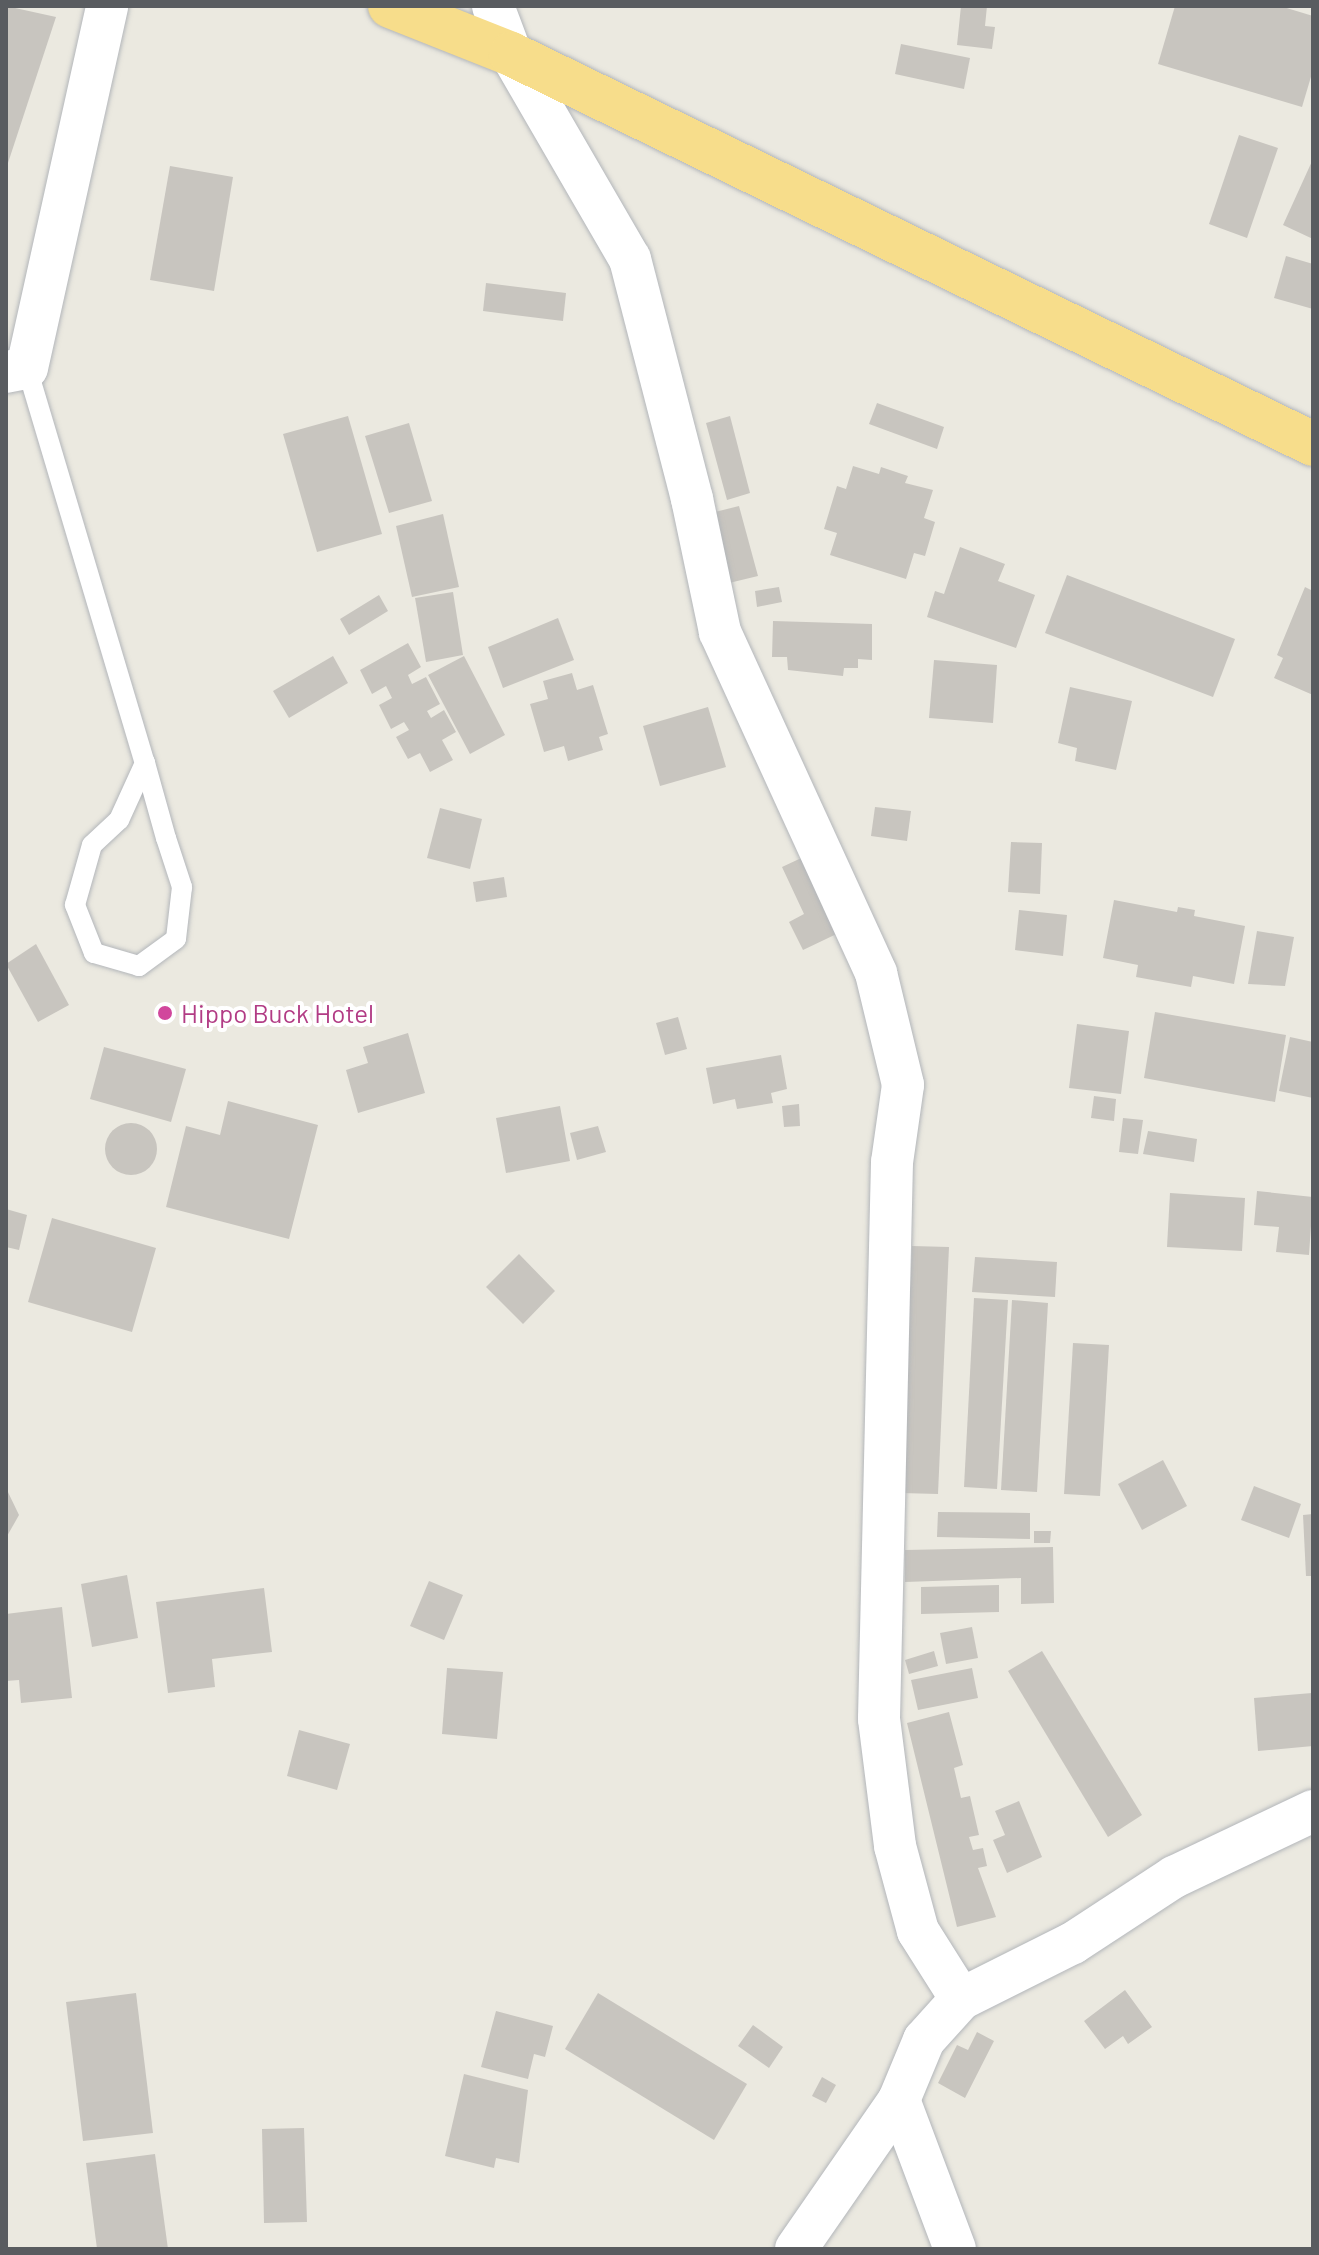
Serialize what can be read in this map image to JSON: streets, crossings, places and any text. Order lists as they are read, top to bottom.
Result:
{
  "places": ["Hippo Buck Hotel"]
}
